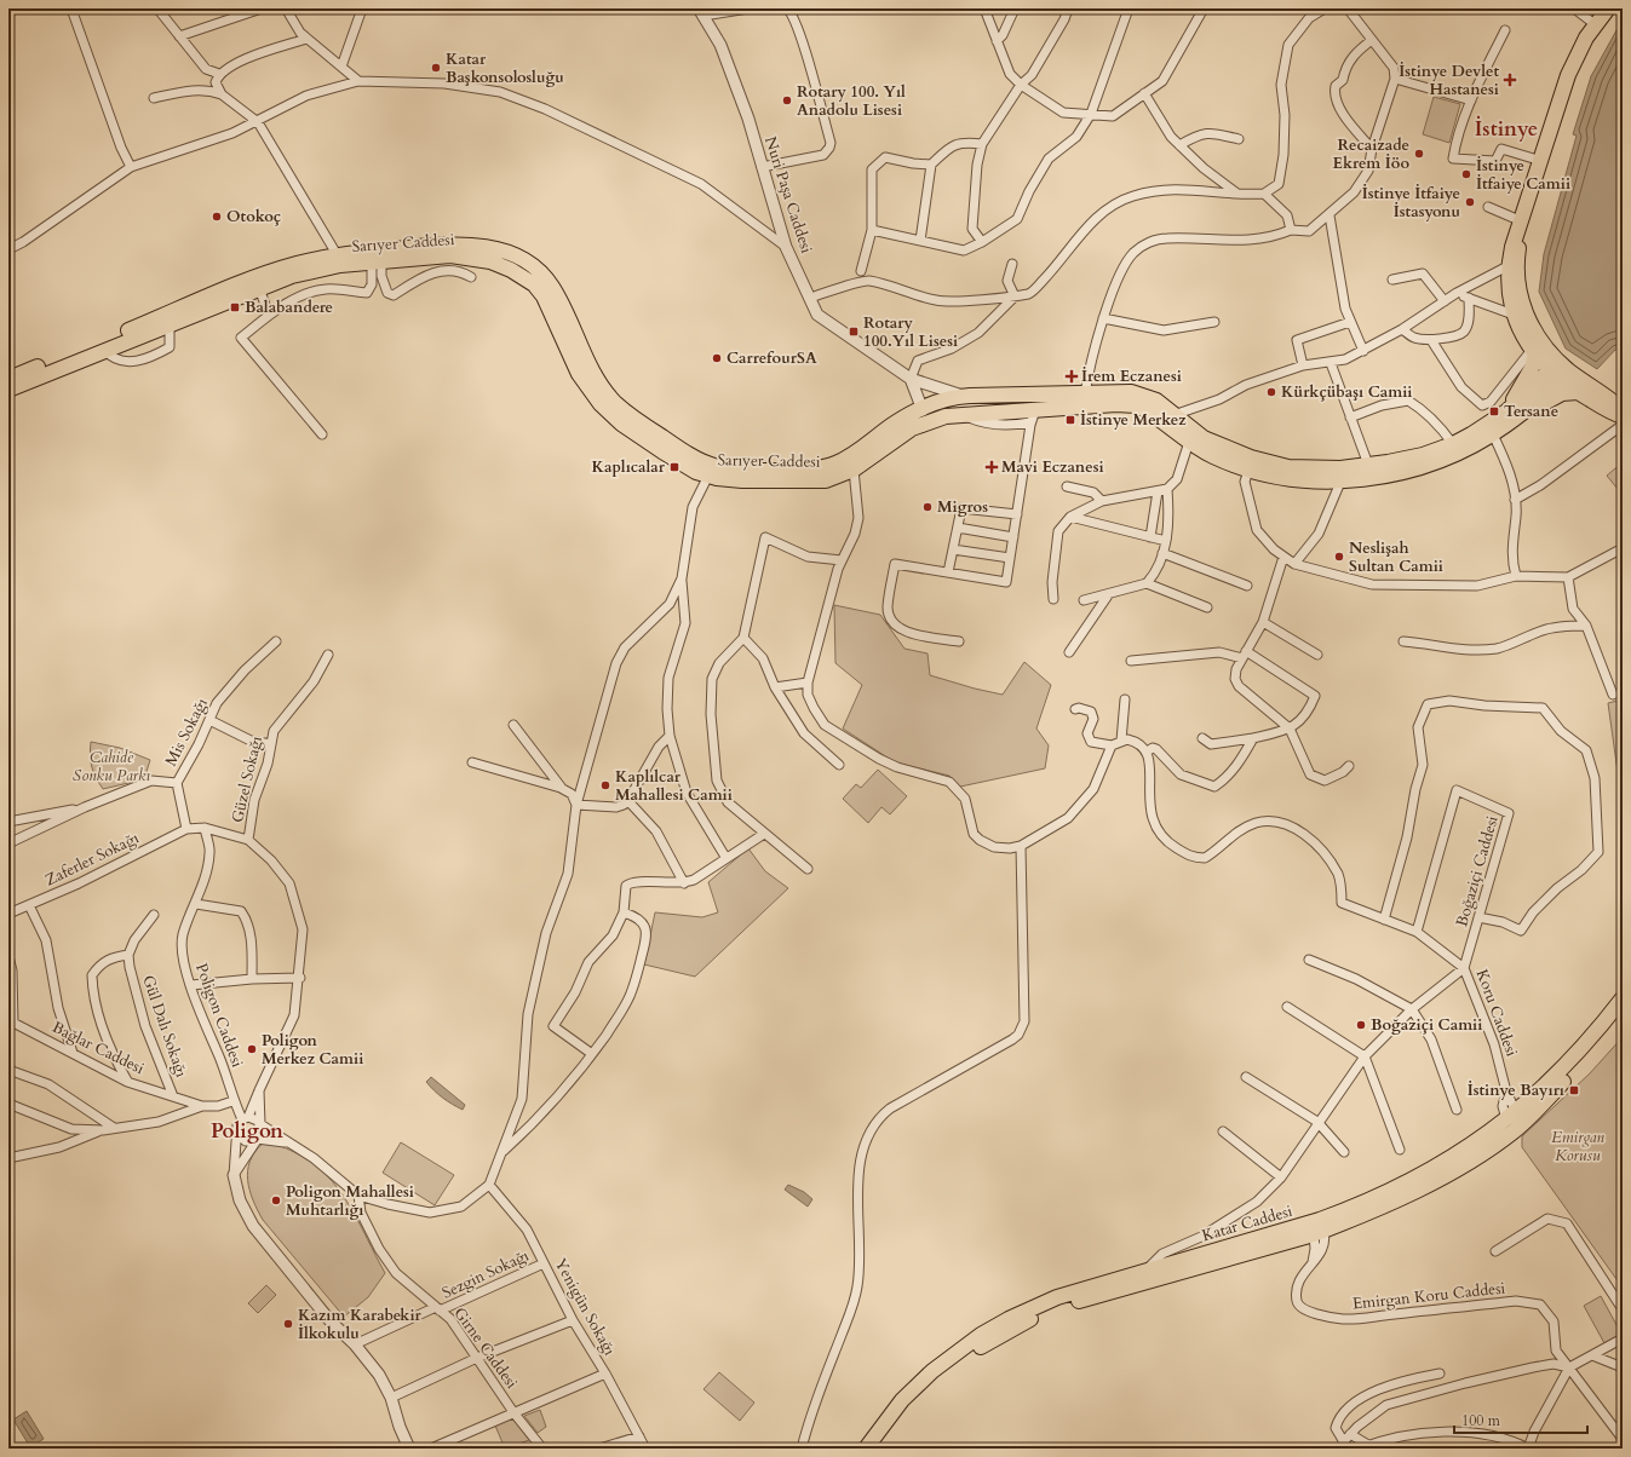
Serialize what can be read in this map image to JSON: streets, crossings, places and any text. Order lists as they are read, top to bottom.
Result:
{
  "streets": {
    "main road": ["Sarıyer Caddesi", "Katar Caddesi"],
    "street": [
      "Nuri Paşa Caddesi",
      "Mis Sokağı",
      "Güzel Sokağı",
      "Zaferler Sokağı",
      "Boğaziçi Caddesi",
      "Koru Caddesi",
      "Poligon Caddesi",
      "Gül Dalı Sokağı",
      "Bağlar Caddesi",
      "Sezgin Sokağı",
      "Emirgan Koru Caddesi",
      "Yenigün Sokağı",
      "Girne Caddesi"
    ]
  },
  "crossings": [
    ["Nuri Paşa Caddesi", "Sarıyer Caddesi"],
    ["Mis Sokağı", "Zaferler Sokağı"],
    ["Boğaziçi Caddesi", "Koru Caddesi"],
    ["Koru Caddesi", "Katar Caddesi"],
    ["Poligon Caddesi", "Bağlar Caddesi"],
    ["Gül Dalı Sokağı", "Bağlar Caddesi"],
    ["Katar Caddesi", "Emirgan Koru Caddesi"],
    ["Sezgin Sokağı", "Yenigün Sokağı"],
    ["Sezgin Sokağı", "Girne Caddesi"]
  ],
  "districts": ["İstinye", "Poligon"],
  "parks": ["Cahide Sonku Parkı", "Emirgan Korusu"],
  "places": {
    "other": [
      "Katar Başkonsolosluğu",
      "Rotary 100. Yıl Anadolu Lisesi",
      "Recaizade Ekrem İöo",
      "İstinye İtfaiye Camii",
      "İstinye İtfaiye İstasyonu",
      "Otokoç",
      "CarrefourSA",
      "Kürkçübaşı Camii",
      "Migros",
      "Neslişah Sultan Camii",
      "Kaplılcar Mahallesi Camii",
      "Boğaziçi Camii",
      "Poligon Merkez Camii",
      "Poligon Mahallesi Muhtarlığı",
      "Kazım Karabekir İlkokulu"
    ],
    "health": ["İstinye Devlet Hastanesi", "İrem Eczanesi", "Mavi Eczanesi"],
    "transit": [
      "Balabandere",
      "Rotary 100.Yıl Lisesi",
      "Tersane",
      "İstinye Merkez",
      "Kaplıcalar",
      "İstinye Bayırı"
    ]
  },
  "scale_bar": "100 m"
}
